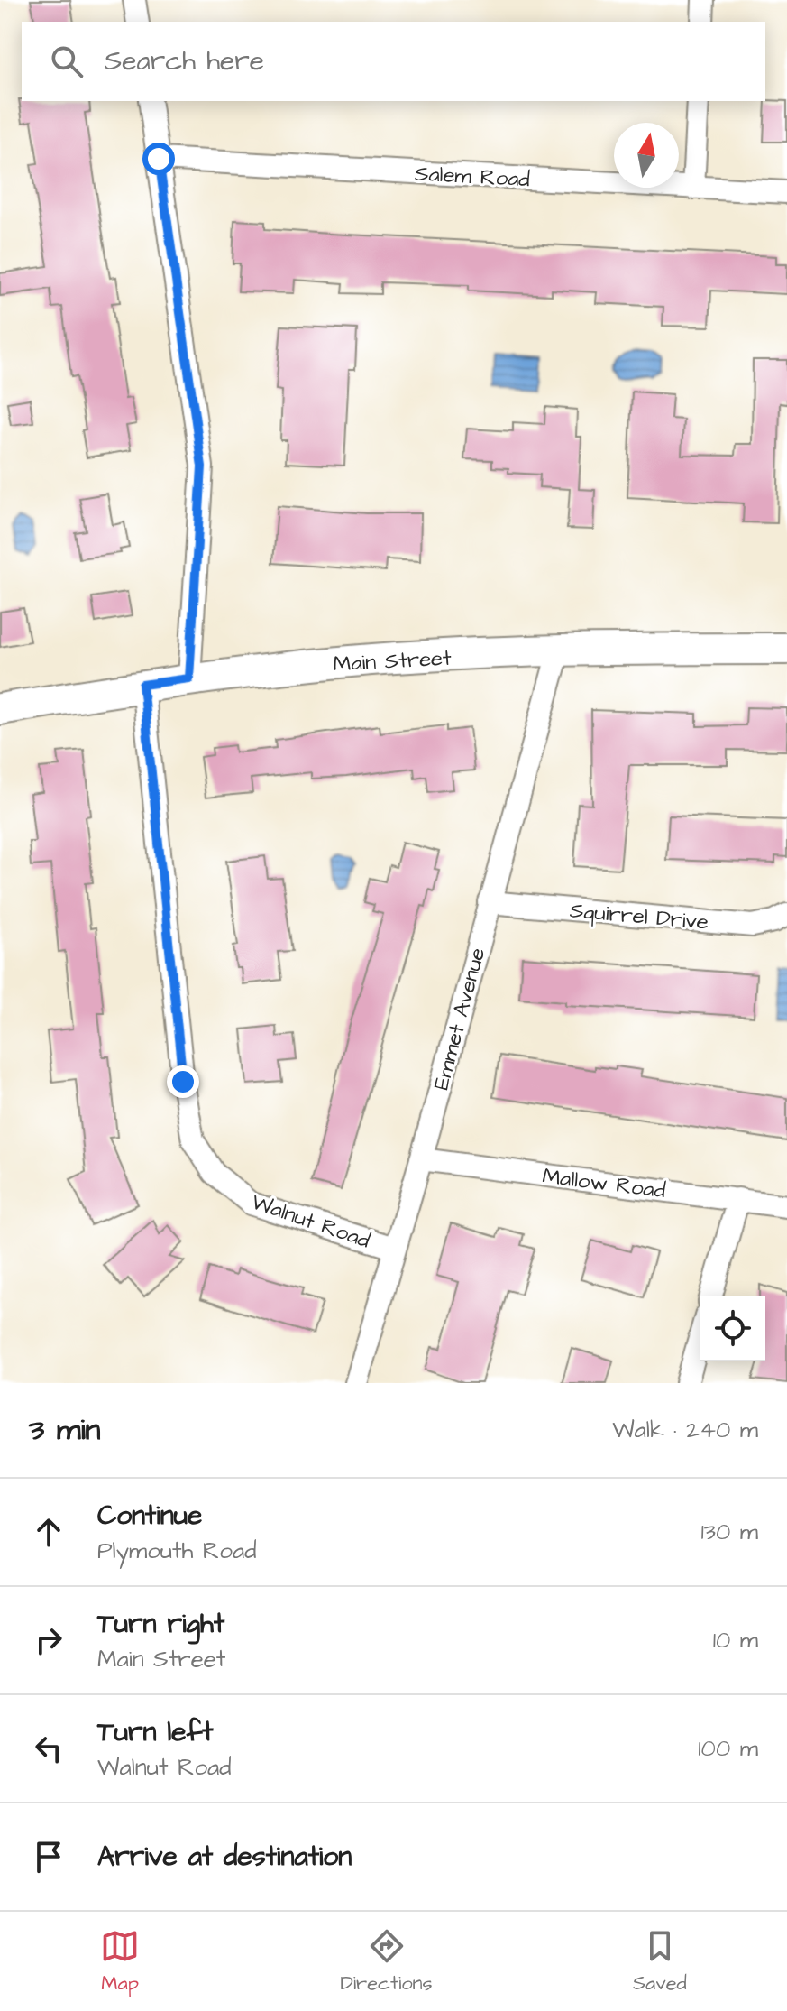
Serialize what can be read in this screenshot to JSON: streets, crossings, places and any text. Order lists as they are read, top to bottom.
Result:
{
  "streets": {
    "main road": ["Main Street"],
    "street": [
      "Salem Road",
      "Squirrel Drive",
      "Emmet Avenue",
      "Mallow Road",
      "Walnut Road"
    ]
  },
  "crossings": [
    ["Main Street", "Emmet Avenue"],
    ["Main Street", "Walnut Road"],
    ["Squirrel Drive", "Emmet Avenue"],
    ["Emmet Avenue", "Mallow Road"],
    ["Emmet Avenue", "Walnut Road"]
  ],
  "north": "top",
  "page": {
    "search": "Search here",
    "heading": ["3 min", "Walk · 240 m"],
    "list": [
      ["Continue", "Plymouth Road", "130 m"],
      ["Turn right", "Main Street", "10 m"],
      ["Turn left", "Walnut Road", "100 m"],
      "Arrive at destination"
    ],
    "nav": ["Map", "Directions", "Saved"]
  }
}
